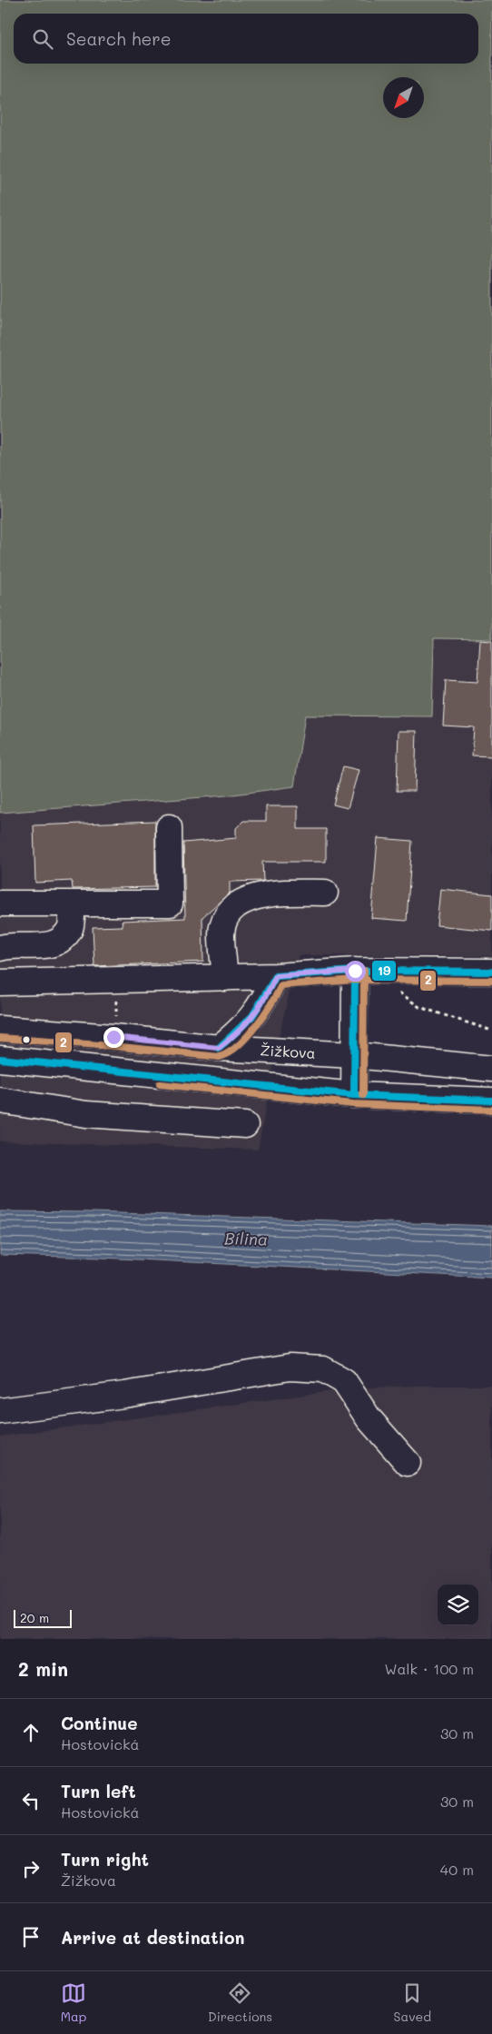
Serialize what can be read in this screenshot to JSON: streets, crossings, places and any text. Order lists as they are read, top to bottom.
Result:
{
  "streets": {
    "main road": ["Žižkova"]
  },
  "water": ["Bílina"],
  "lines": ["transit line 19", "transit line 2"],
  "scale_bar": "20 m",
  "north": "bottom left",
  "page": {
    "search": "Search here",
    "scale": "20 m",
    "heading": ["2 min", "Walk · 100 m"],
    "list": [
      ["Continue", "Hostovická", "30 m"],
      ["Turn left", "Hostovická", "30 m"],
      ["Turn right", "Žižkova", "40 m"],
      "Arrive at destination"
    ],
    "nav": ["Map", "Directions", "Saved"]
  }
}
